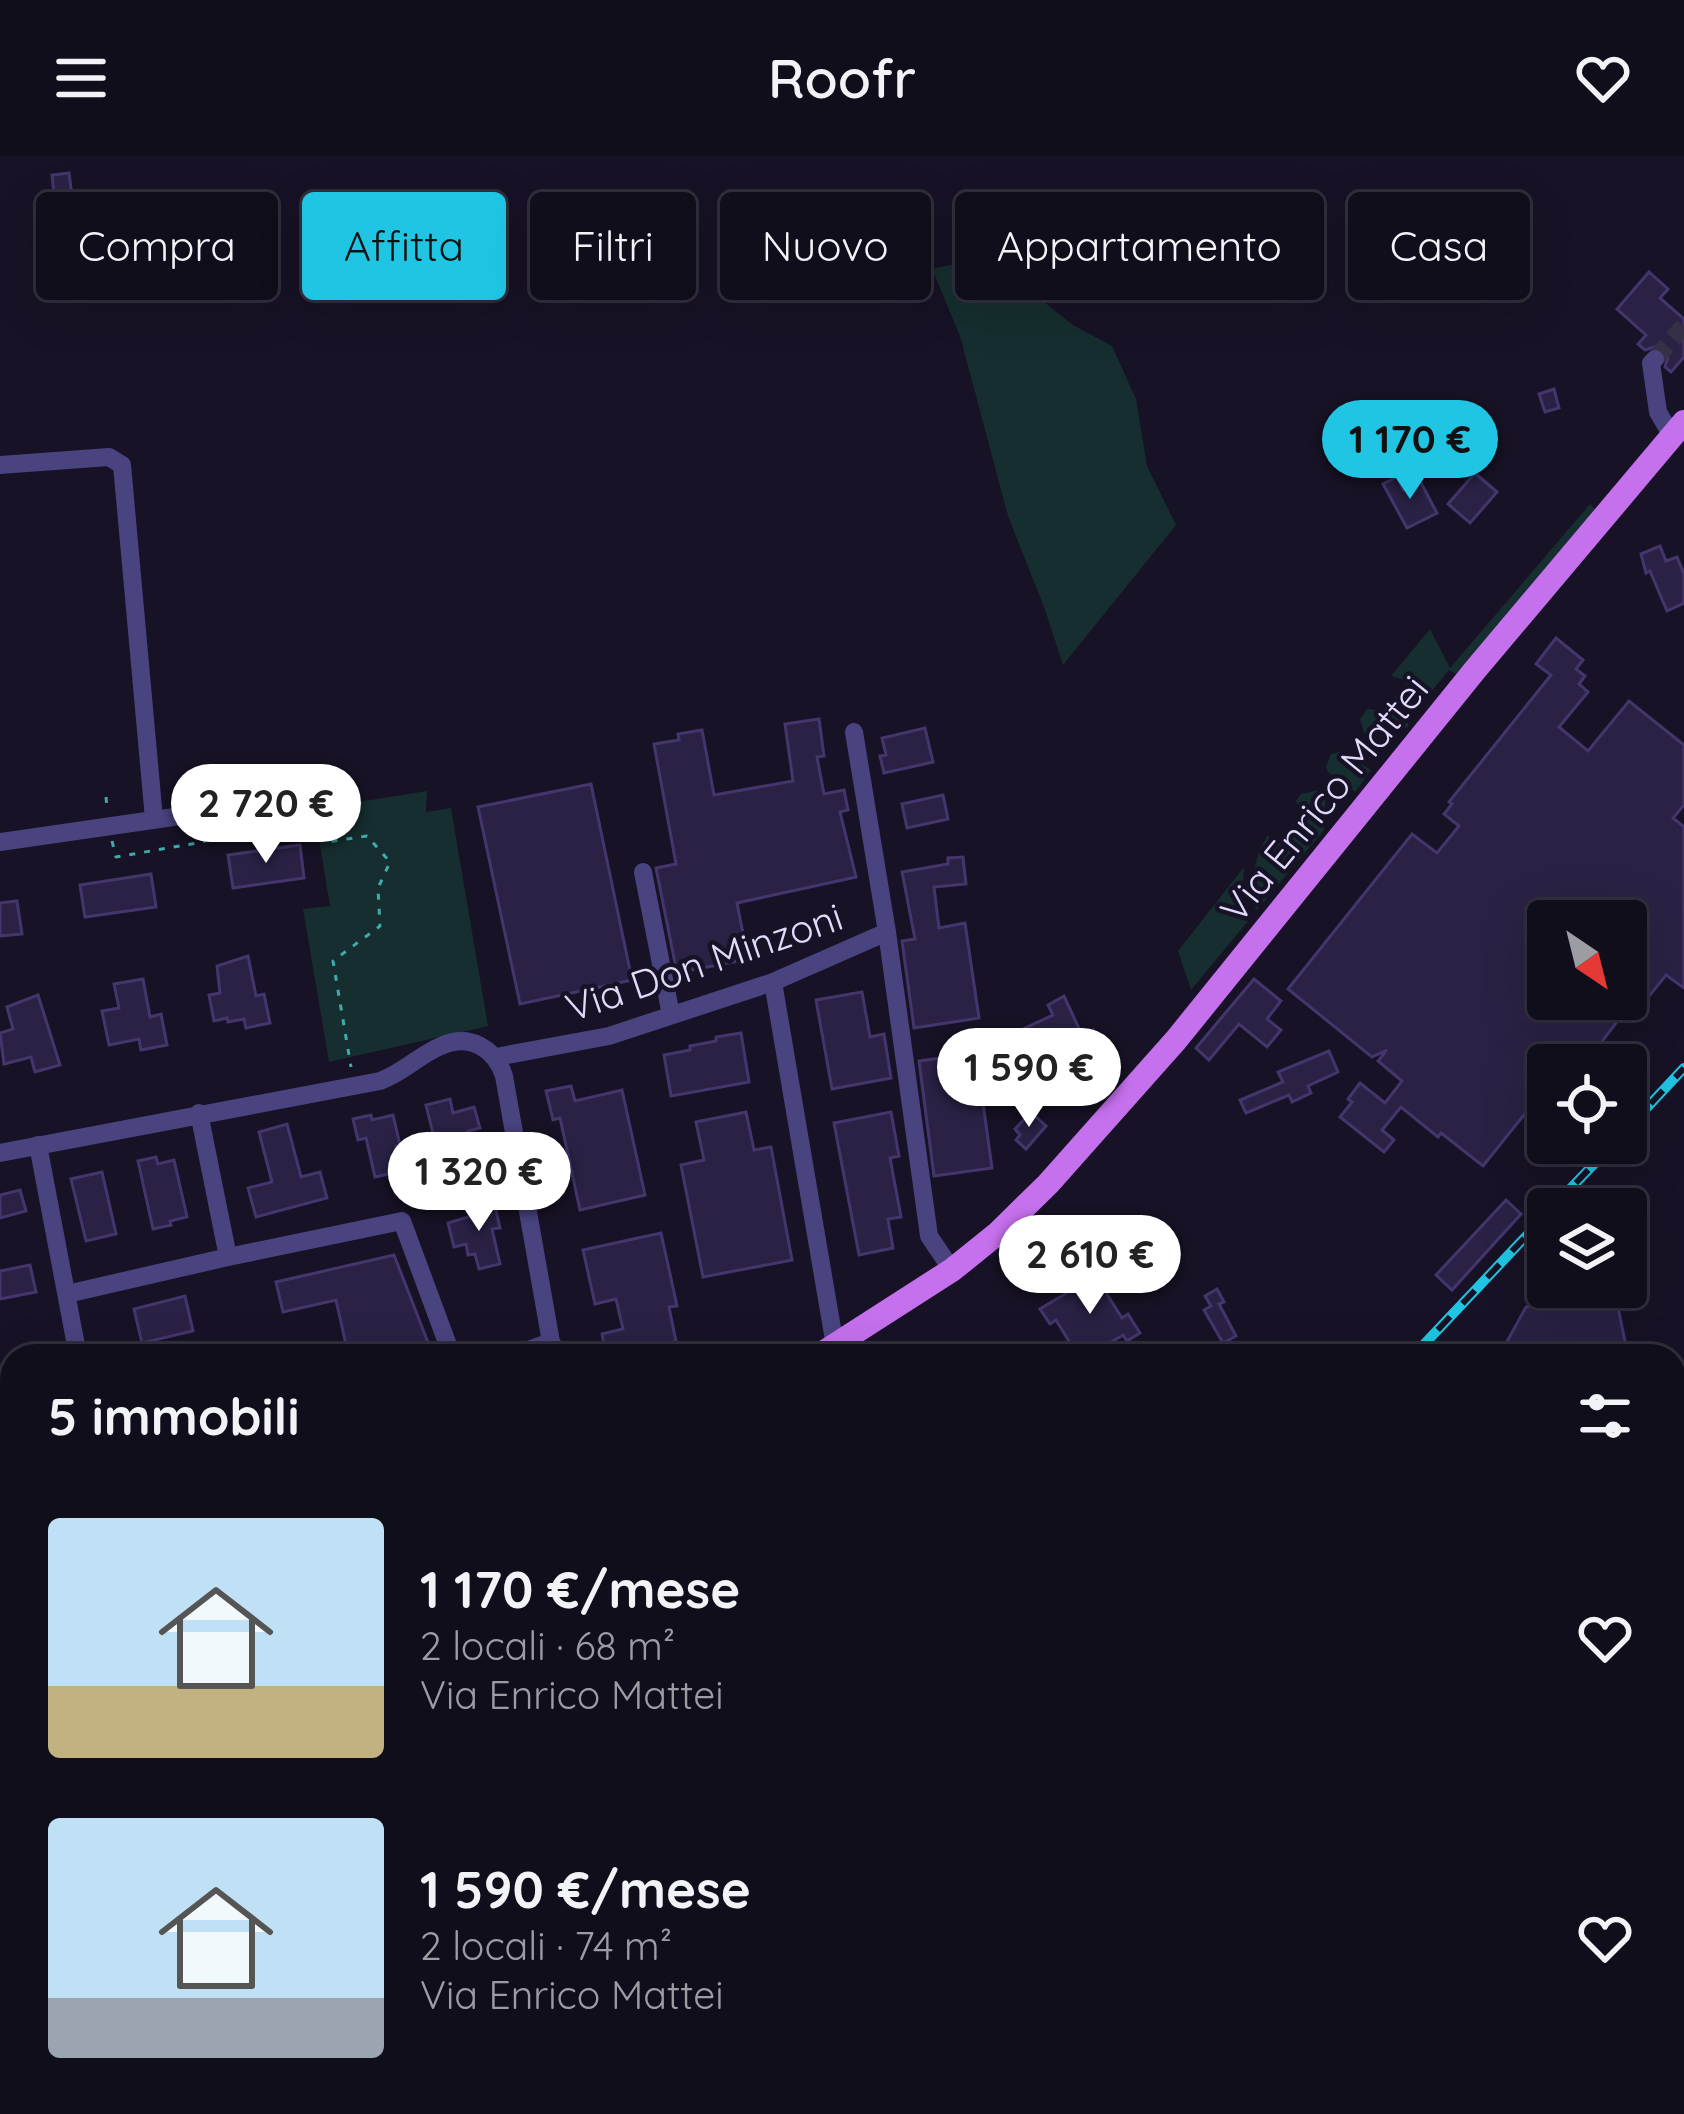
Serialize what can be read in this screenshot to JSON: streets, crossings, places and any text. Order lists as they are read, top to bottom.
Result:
{
  "streets": {
    "main road": ["Via Enrico Mattei"],
    "street": ["Via Don Minzoni"]
  },
  "north": "bottom right",
  "page": {
    "header": "Roofr",
    "chip": [
      "Compra",
      "Affitta",
      "Filtri",
      "Nuovo",
      "Appartamento",
      "Casa"
    ],
    "price": [
      "1 170 €",
      "2 720 €",
      "1 590 €",
      "1 320 €",
      "2 610 €"
    ],
    "heading": "5 immobili",
    "list": [
      {
        "name": "1 170 €/mese",
        "note": "2 locali · 68 m² · Via Enrico Mattei"
      },
      {
        "name": "1 590 €/mese",
        "note": "2 locali · 74 m² · Via Enrico Mattei"
      }
    ]
  }
}
